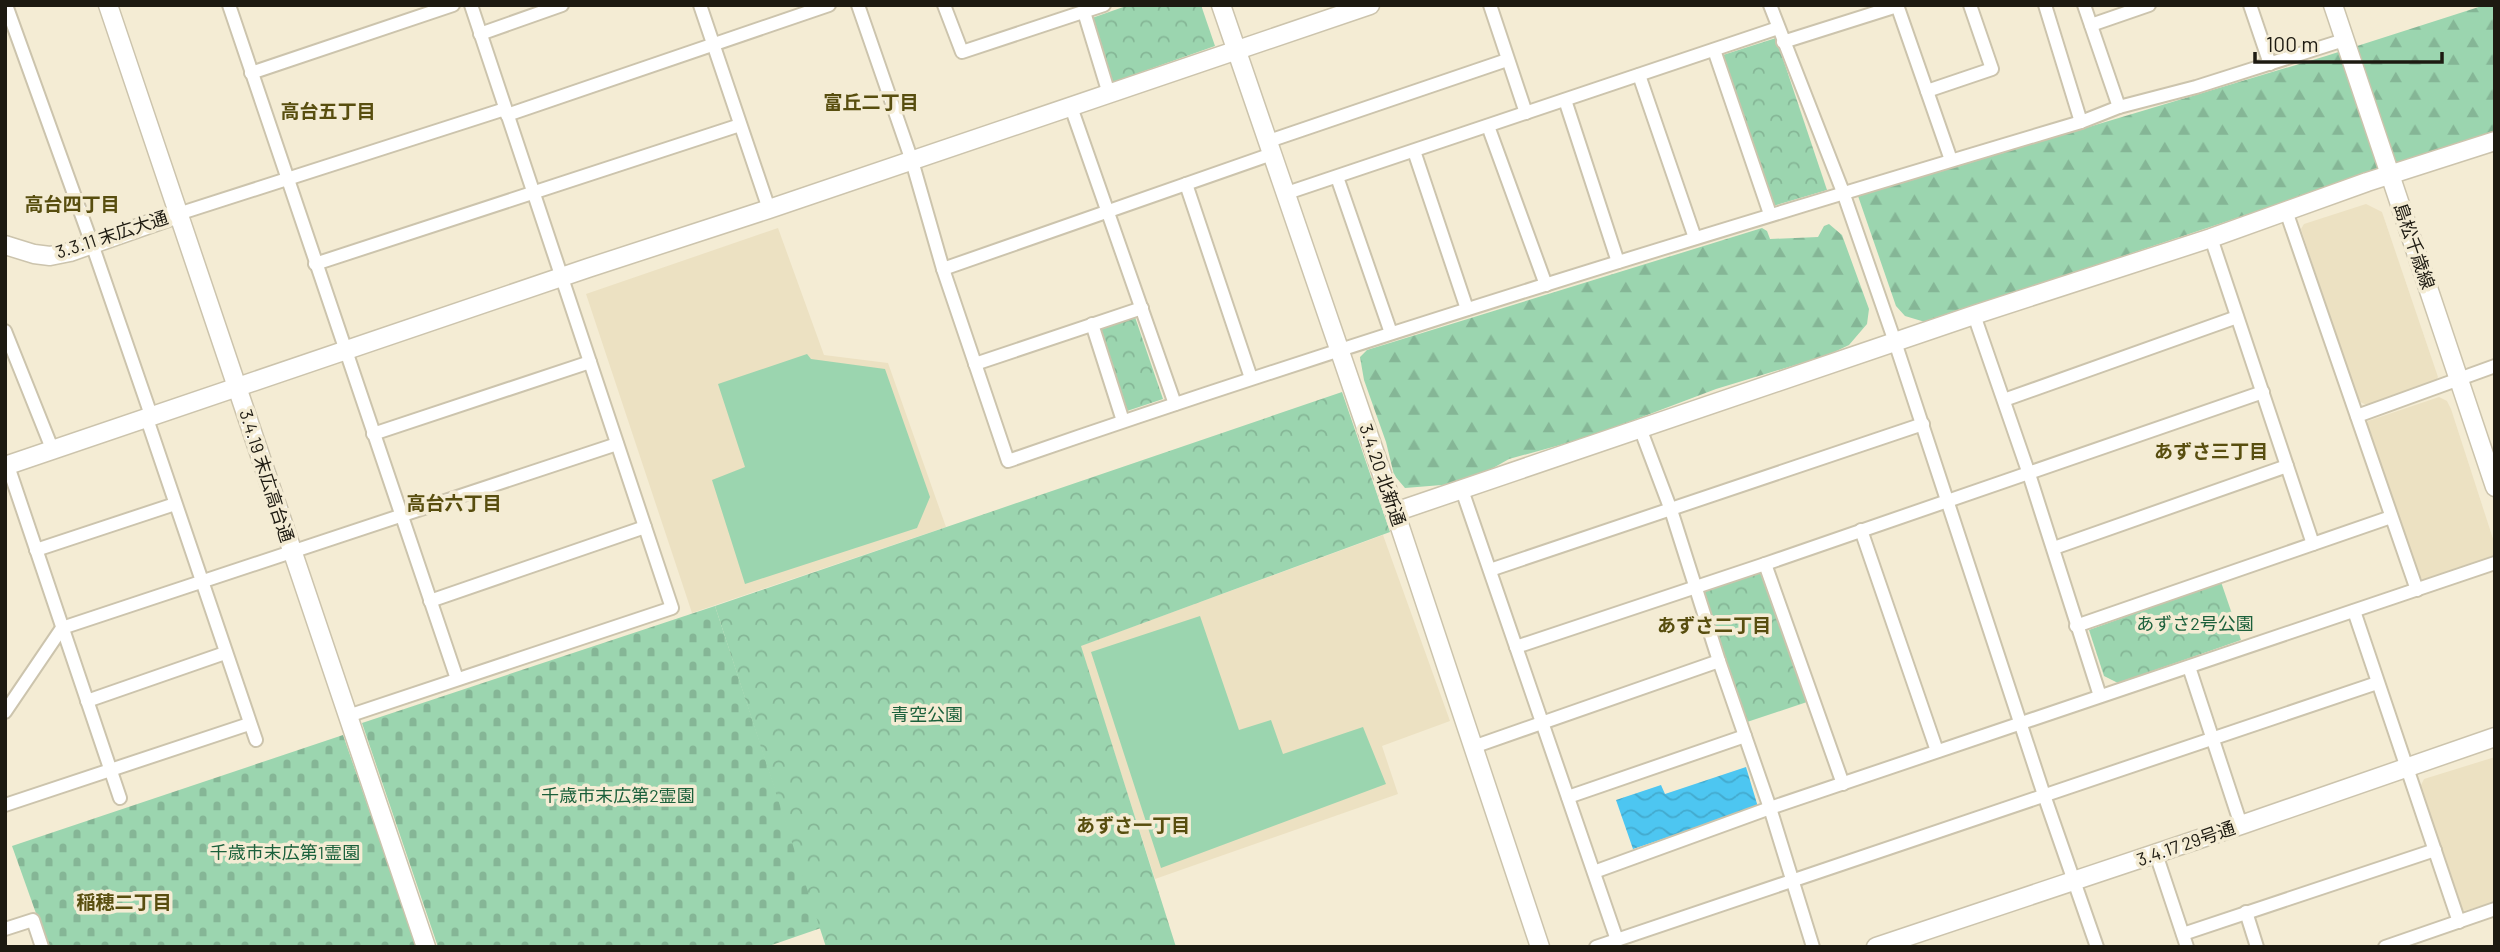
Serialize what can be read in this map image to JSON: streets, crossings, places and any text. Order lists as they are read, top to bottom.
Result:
{
  "streets": {
    "street": [
      "3.3.11 末広大通",
      "島松千歳線",
      "3.4.20 北新通",
      "3.4.19 末広高台通",
      "3.4.17 29号通"
    ]
  },
  "crossings": [
    ["3.3.11 末広大通", "3.4.19 末広高台通"]
  ],
  "districts": [
    "富丘二丁目",
    "高台五丁目",
    "高台四丁目",
    "あずさ三丁目",
    "高台六丁目",
    "あずさ二丁目",
    "あずさ一丁目",
    "稲穂二丁目"
  ],
  "parks": [
    "あずさ2号公園",
    "青空公園",
    "千歳市末広第2霊園",
    "千歳市末広第1霊園"
  ],
  "scale_bar": "100 m"
}
